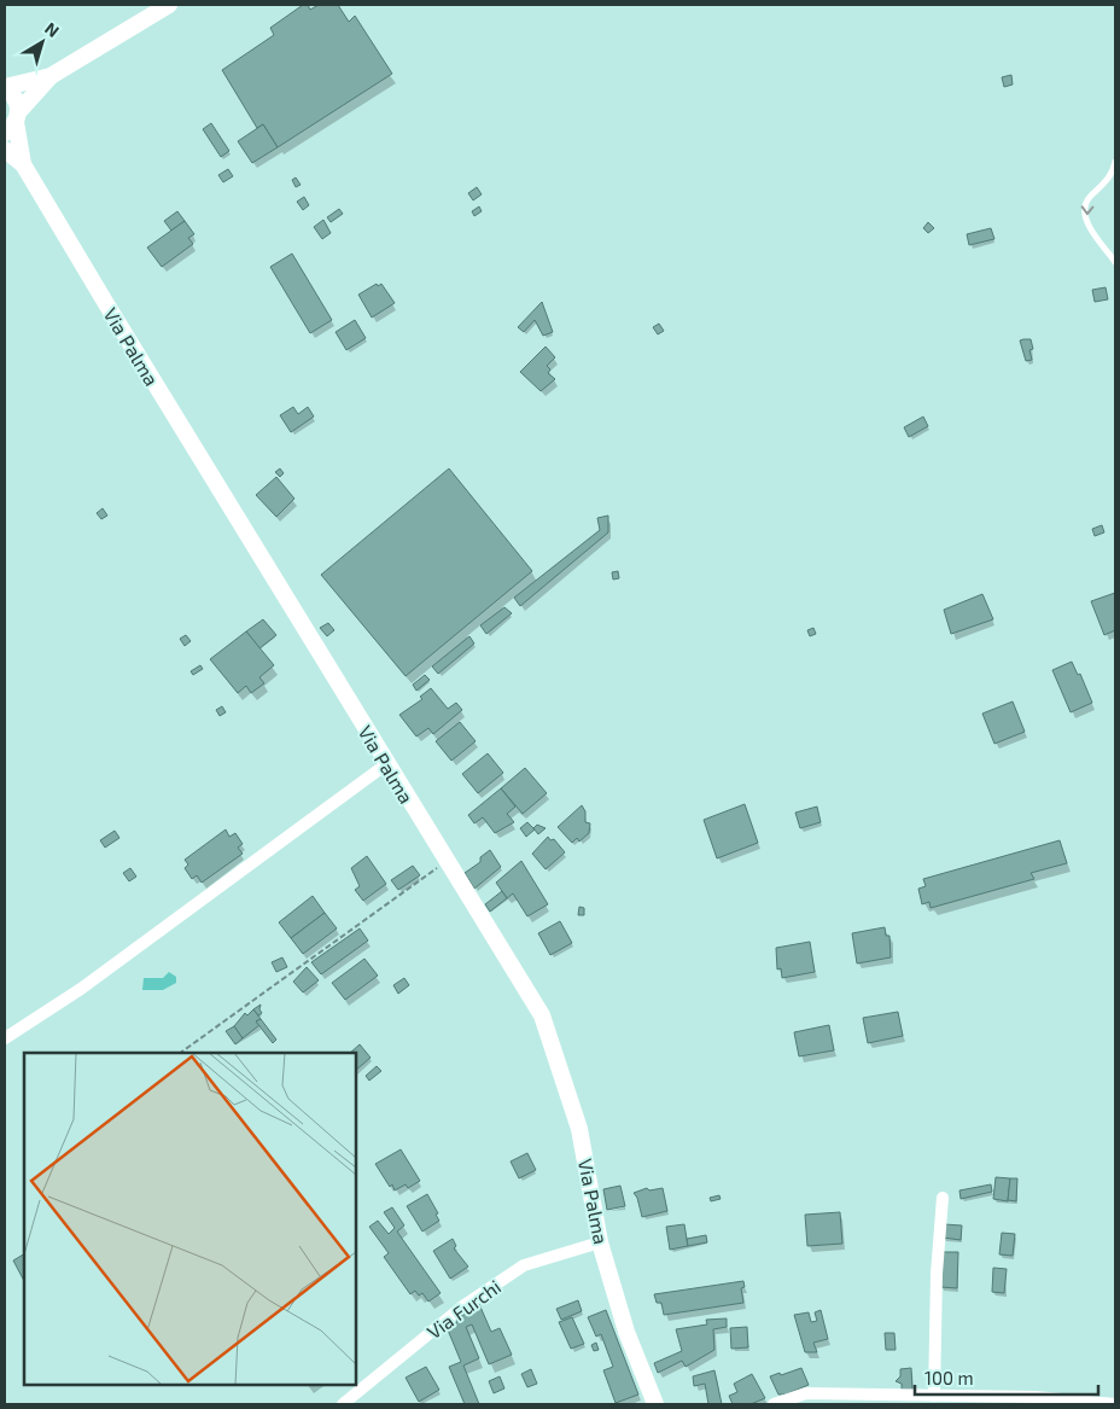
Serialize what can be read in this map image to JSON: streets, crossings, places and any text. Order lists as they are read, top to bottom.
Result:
{
  "streets": {
    "street": ["Via Palma", "Via Furchi"]
  },
  "crossings": [
    ["Via Palma", "Via Furchi"]
  ],
  "scale_bar": "100 m",
  "north": "top right"
}
